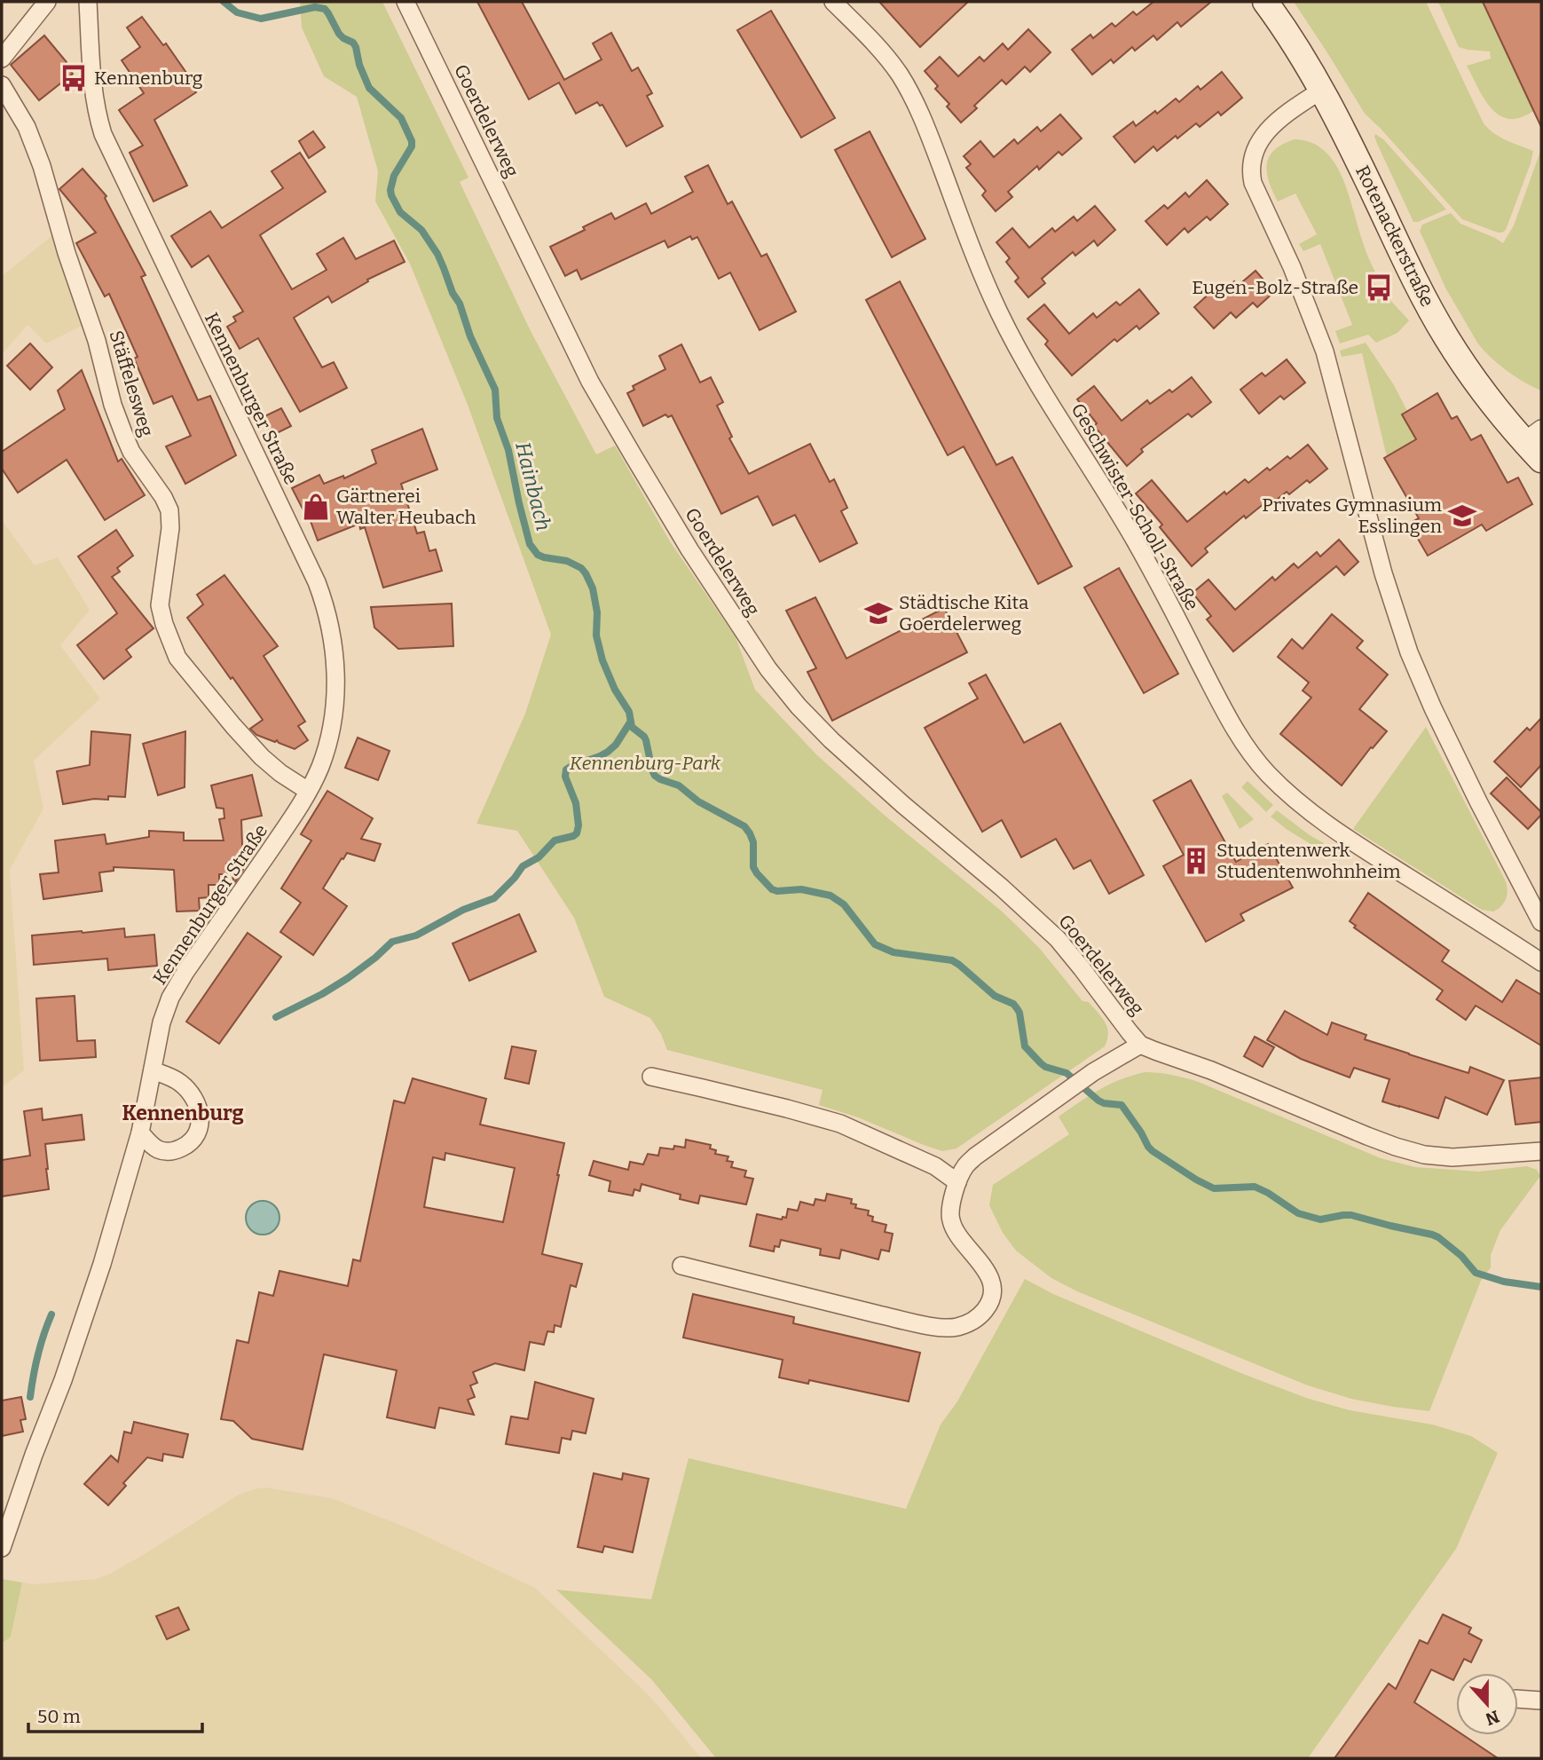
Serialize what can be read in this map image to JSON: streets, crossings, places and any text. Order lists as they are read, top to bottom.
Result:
{
  "streets": {
    "main road": ["Rotenackerstraße"],
    "street": [
      "Goerdelerweg",
      "Stäffelesweg",
      "Kennenburger Straße",
      "Geschwister-Scholl-Straße"
    ]
  },
  "crossings": [
    ["Stäffelesweg", "Kennenburger Straße"]
  ],
  "districts": ["Kennenburg"],
  "water": ["Hainbach"],
  "parks": ["Kennenburg-Park"],
  "places": {
    "bus stop": ["Kennenburg", "Eugen-Bolz-Straße"],
    "shop": ["Gärtnerei Walter Heubach"],
    "school or university": ["Privates Gymnasium Esslingen", "Städtische Kita Goerdelerweg"],
    "building": ["Studentenwerk Studentenwohnheim"]
  },
  "scale_bar": "50 m",
  "north": "bottom"
}
